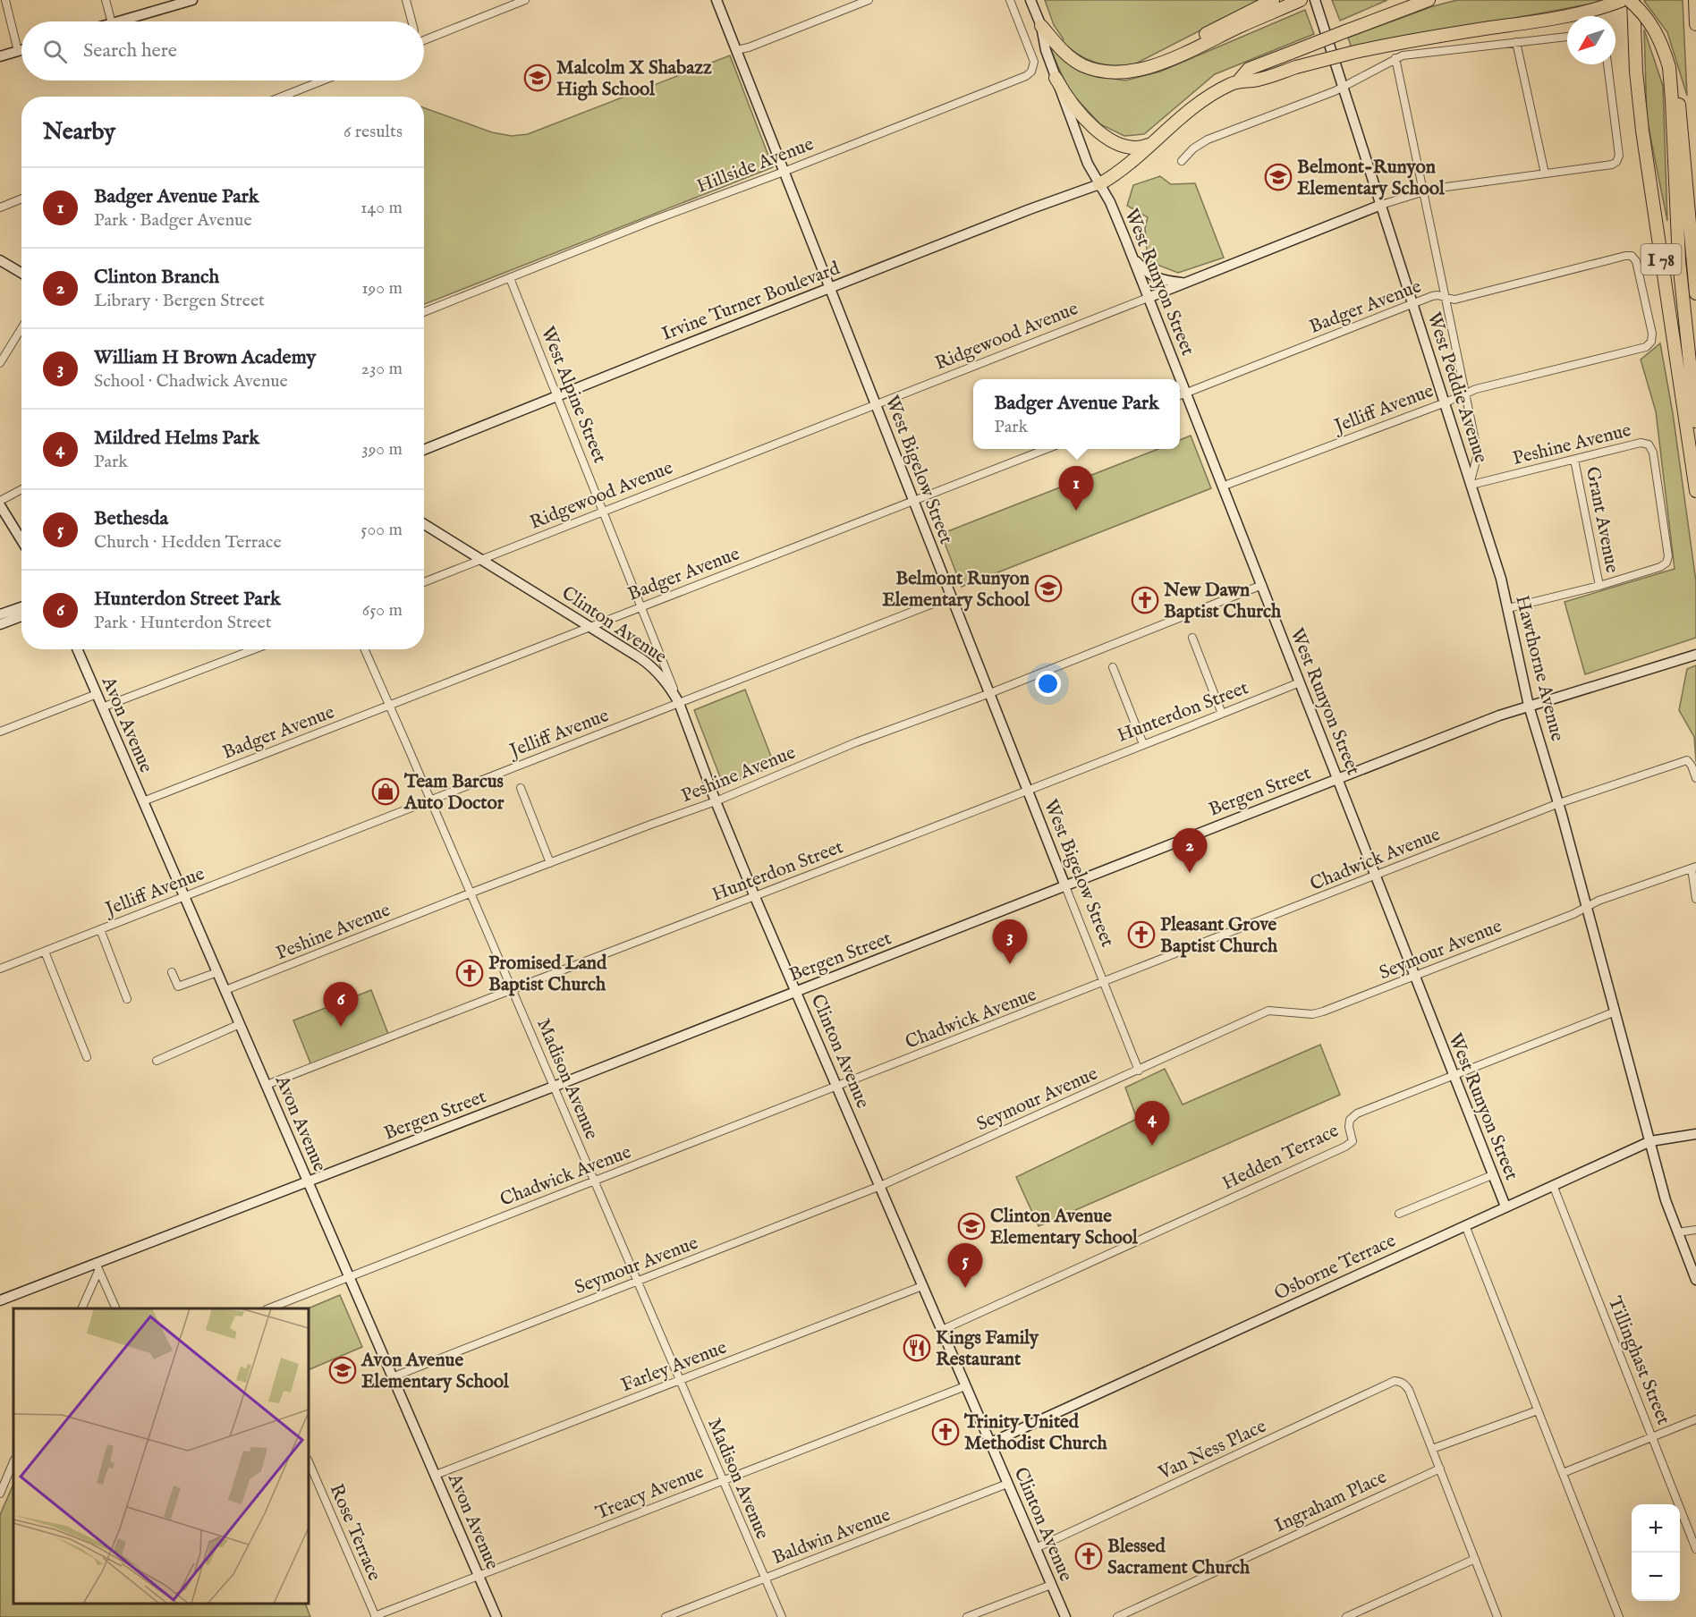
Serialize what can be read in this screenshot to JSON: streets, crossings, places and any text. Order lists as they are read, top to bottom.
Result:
{
  "streets": {
    "highway": ["I 78"],
    "street": [
      "Hillside Avenue",
      "West Runyon Street",
      "Irvine Turner Boulevard",
      "Badger Avenue",
      "Ridgewood Avenue",
      "West Peddie Avenue",
      "West Alpine Street",
      "Jelliff Avenue",
      "Peshine Avenue",
      "West Bigelow Street",
      "Grant Avenue",
      "Clinton Avenue",
      "Hawthorne Avenue",
      "Hunterdon Street",
      "Avon Avenue",
      "Bergen Street",
      "Chadwick Avenue",
      "Seymour Avenue",
      "Madison Avenue",
      "Hedden Terrace",
      "Osborne Terrace",
      "Tillinghast Street",
      "Farley Avenue",
      "Van Ness Place",
      "Treacy Avenue",
      "Ingraham Place",
      "Rose Terrace",
      "Baldwin Avenue"
    ]
  },
  "crossings": [
    ["Hillside Avenue", "West Alpine Street"],
    ["Hillside Avenue", "West Bigelow Street"],
    ["West Runyon Street", "Irvine Turner Boulevard"],
    ["West Runyon Street", "Badger Avenue"],
    ["West Runyon Street", "Ridgewood Avenue"],
    ["West Runyon Street", "Jelliff Avenue"],
    ["West Runyon Street", "Peshine Avenue"],
    ["West Runyon Street", "Hunterdon Street"],
    ["West Runyon Street", "Bergen Street"],
    ["West Runyon Street", "Chadwick Avenue"],
    ["West Runyon Street", "Seymour Avenue"],
    ["West Runyon Street", "Hedden Terrace"],
    ["West Runyon Street", "Osborne Terrace"],
    ["Irvine Turner Boulevard", "West Alpine Street"],
    ["Irvine Turner Boulevard", "West Bigelow Street"],
    ["Badger Avenue", "West Peddie Avenue"],
    ["Badger Avenue", "West Alpine Street"],
    ["Badger Avenue", "Jelliff Avenue"],
    ["Badger Avenue", "West Bigelow Street"],
    ["Badger Avenue", "Clinton Avenue"],
    ["Badger Avenue", "Avon Avenue"],
    ["Badger Avenue", "Madison Avenue"],
    ["Ridgewood Avenue", "West Peddie Avenue"],
    ["Ridgewood Avenue", "West Alpine Street"],
    ["Ridgewood Avenue", "West Bigelow Street"],
    ["Ridgewood Avenue", "Clinton Avenue"],
    ["West Peddie Avenue", "Jelliff Avenue"],
    ["West Peddie Avenue", "Peshine Avenue"],
    ["West Peddie Avenue", "Hawthorne Avenue"],
    ["West Alpine Street", "Jelliff Avenue"],
    ["West Alpine Street", "Clinton Avenue"],
    ["Jelliff Avenue", "West Bigelow Street"],
    ["Jelliff Avenue", "Clinton Avenue"],
    ["Jelliff Avenue", "Avon Avenue"],
    ["Jelliff Avenue", "Madison Avenue"],
    ["Peshine Avenue", "West Bigelow Street"],
    ["Peshine Avenue", "Grant Avenue"],
    ["Peshine Avenue", "Clinton Avenue"],
    ["Peshine Avenue", "Hawthorne Avenue"],
    ["Peshine Avenue", "Avon Avenue"],
    ["Peshine Avenue", "Madison Avenue"],
    ["West Bigelow Street", "Hunterdon Street"],
    ["West Bigelow Street", "Bergen Street"],
    ["West Bigelow Street", "Chadwick Avenue"],
    ["West Bigelow Street", "Seymour Avenue"],
    ["Clinton Avenue", "Hunterdon Street"],
    ["Clinton Avenue", "Bergen Street"],
    ["Clinton Avenue", "Chadwick Avenue"],
    ["Clinton Avenue", "Seymour Avenue"],
    ["Clinton Avenue", "Hedden Terrace"],
    ["Clinton Avenue", "Osborne Terrace"],
    ["Clinton Avenue", "Farley Avenue"],
    ["Clinton Avenue", "Van Ness Place"],
    ["Clinton Avenue", "Treacy Avenue"],
    ["Clinton Avenue", "Baldwin Avenue"],
    ["Hawthorne Avenue", "Bergen Street"],
    ["Hawthorne Avenue", "Chadwick Avenue"],
    ["Hawthorne Avenue", "Seymour Avenue"],
    ["Hawthorne Avenue", "Hedden Terrace"],
    ["Hawthorne Avenue", "Osborne Terrace"],
    ["Hunterdon Street", "Avon Avenue"],
    ["Hunterdon Street", "Madison Avenue"],
    ["Avon Avenue", "Bergen Street"],
    ["Avon Avenue", "Chadwick Avenue"],
    ["Avon Avenue", "Seymour Avenue"],
    ["Avon Avenue", "Farley Avenue"],
    ["Avon Avenue", "Treacy Avenue"],
    ["Bergen Street", "Madison Avenue"],
    ["Chadwick Avenue", "Madison Avenue"],
    ["Seymour Avenue", "Madison Avenue"],
    ["Madison Avenue", "Farley Avenue"],
    ["Madison Avenue", "Treacy Avenue"],
    ["Madison Avenue", "Baldwin Avenue"],
    ["Osborne Terrace", "Tillinghast Street"],
    ["Treacy Avenue", "Rose Terrace"]
  ],
  "places": {
    "school or university": [
      "Malcolm X Shabazz High School",
      "Belmont-Runyon Elementary School",
      "Belmont Runyon Elementary School",
      "Clinton Avenue Elementary School",
      "Avon Avenue Elementary School"
    ],
    "church": [
      "New Dawn Baptist Church",
      "Pleasant Grove Baptist Church",
      "Promised Land Baptist Church",
      "Trinity United Methodist Church",
      "Blessed Sacrament Church"
    ],
    "shop": ["Team Barcus Auto Doctor"],
    "restaurant": ["Kings Family Restaurant"]
  },
  "north": "bottom left",
  "page": {
    "search": "Search here",
    "heading": ["Nearby", "6 results"],
    "list": [
      {
        "mark": "1",
        "name": "Badger Avenue Park",
        "note": "Park · Badger Avenue",
        "value": "140 m"
      },
      {
        "mark": "2",
        "name": "Clinton Branch",
        "note": "Library · Bergen Street",
        "value": "190 m"
      },
      {
        "mark": "3",
        "name": "William H Brown Academy",
        "note": "School · Chadwick Avenue",
        "value": "230 m"
      },
      {
        "mark": "4",
        "name": "Mildred Helms Park",
        "note": "Park",
        "value": "390 m"
      },
      {
        "mark": "5",
        "name": "Bethesda",
        "note": "Church · Hedden Terrace",
        "value": "500 m"
      },
      {
        "mark": "6",
        "name": "Hunterdon Street Park",
        "note": "Park · Hunterdon Street",
        "value": "650 m"
      }
    ],
    "popup": ["Badger Avenue Park", "Park"],
    "pins": [
      "1",
      "2",
      "3",
      "6",
      "4",
      "5"
    ],
    "map_buttons": ["+", "−"]
  }
}
